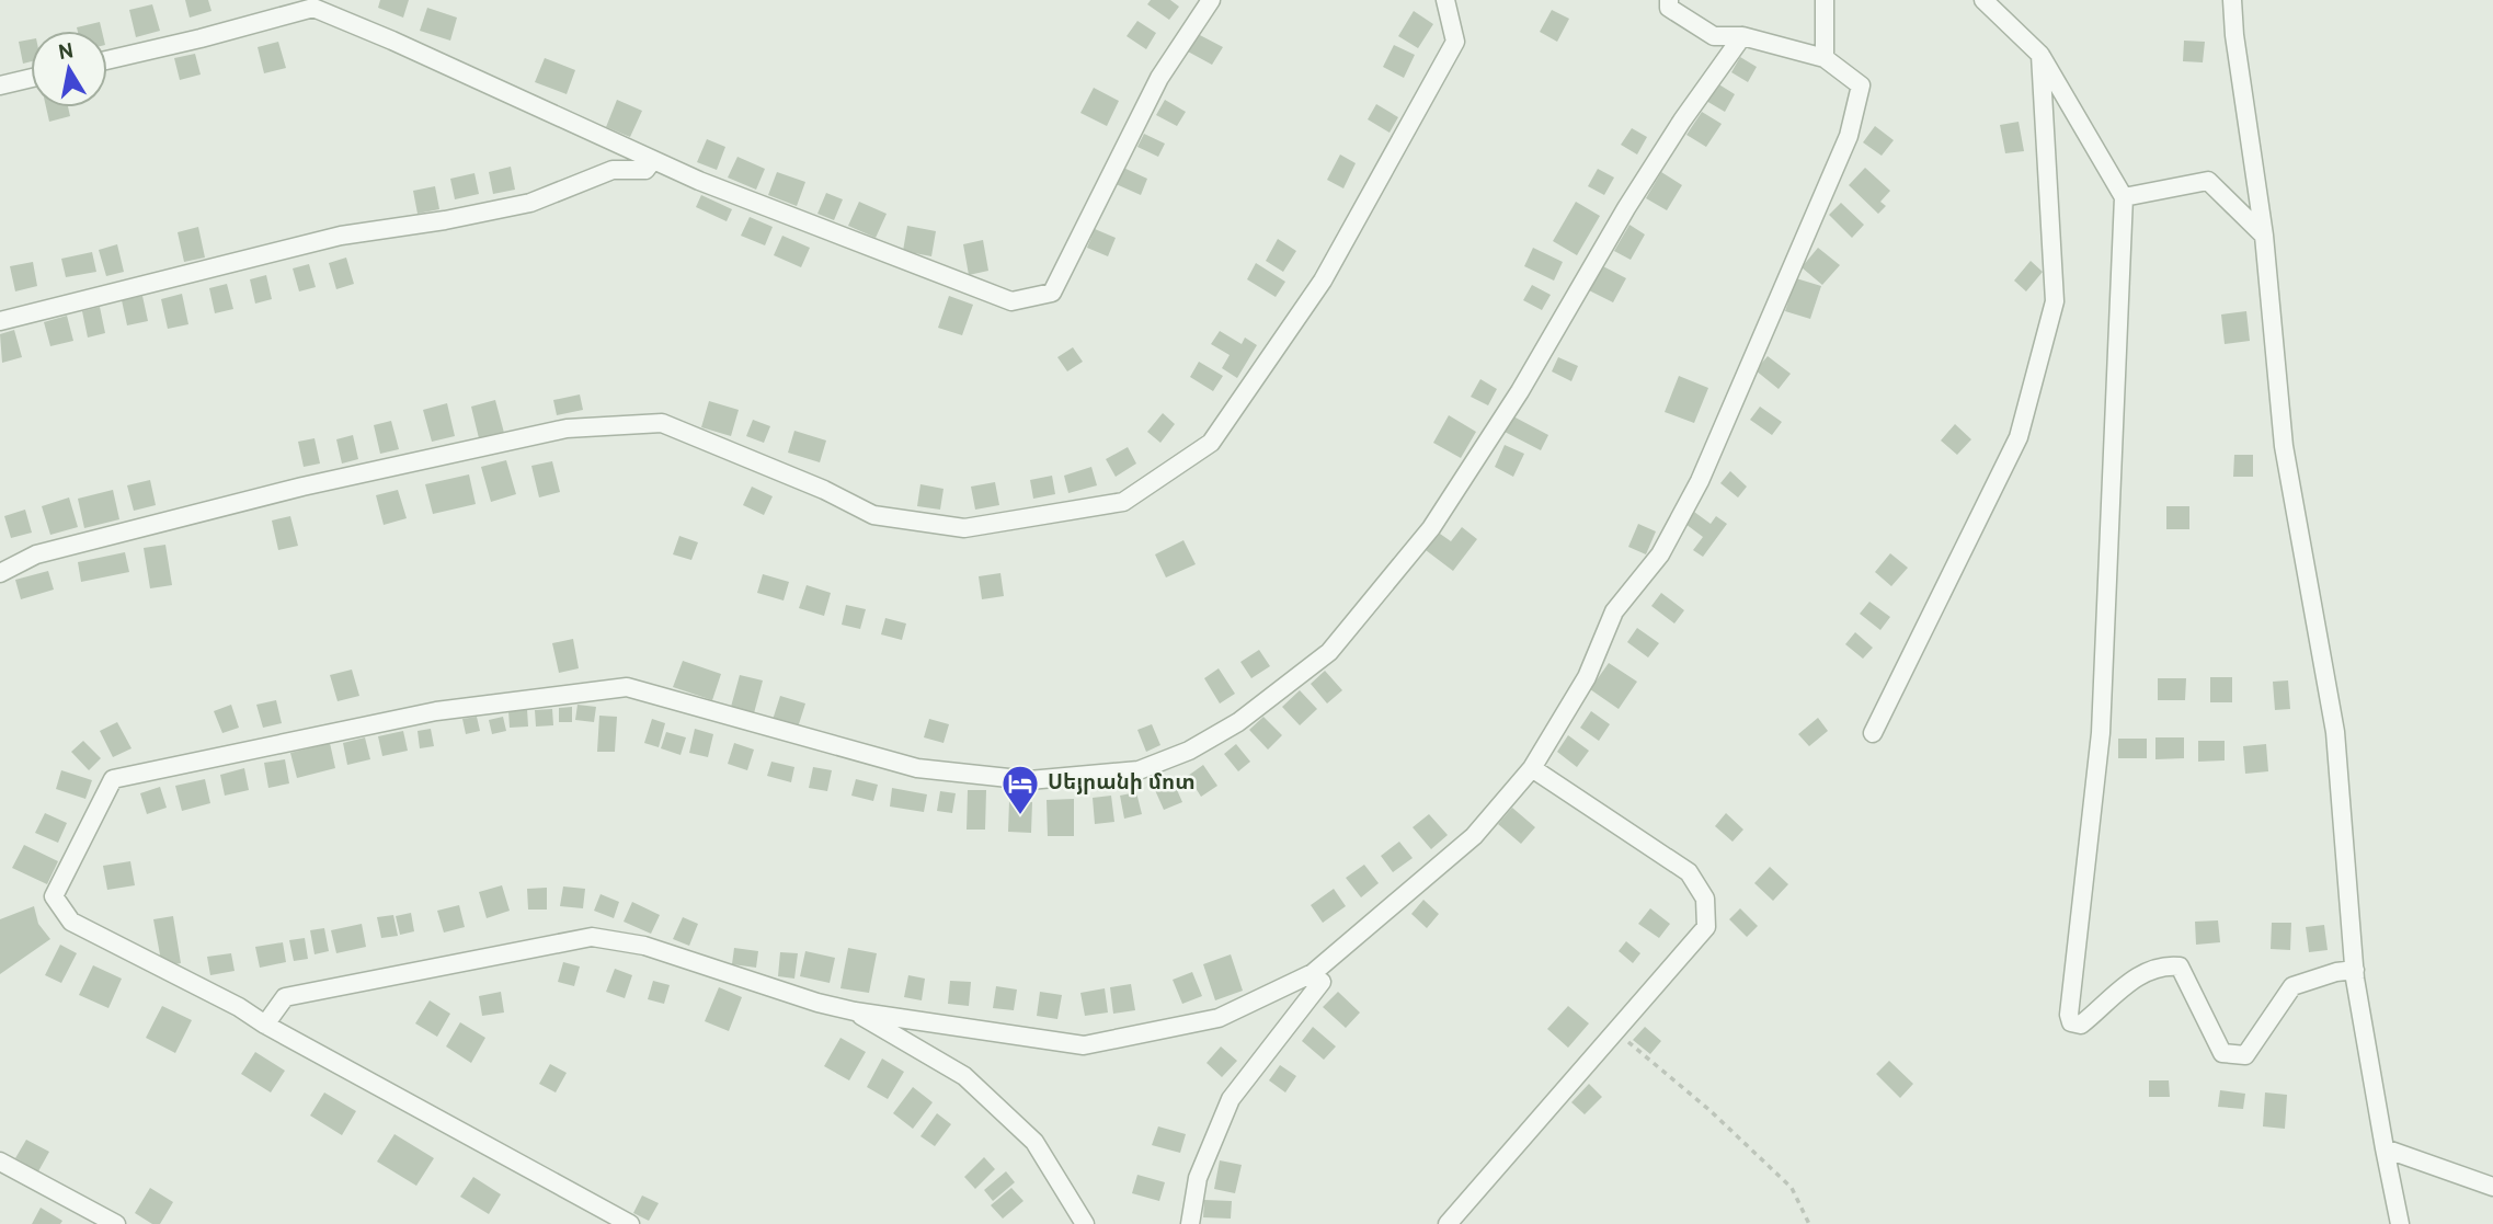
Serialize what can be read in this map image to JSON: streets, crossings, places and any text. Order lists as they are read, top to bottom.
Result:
{
  "places": {
    "hotel": ["Սեյրանի մոտ"]
  },
  "north": "top"
}
